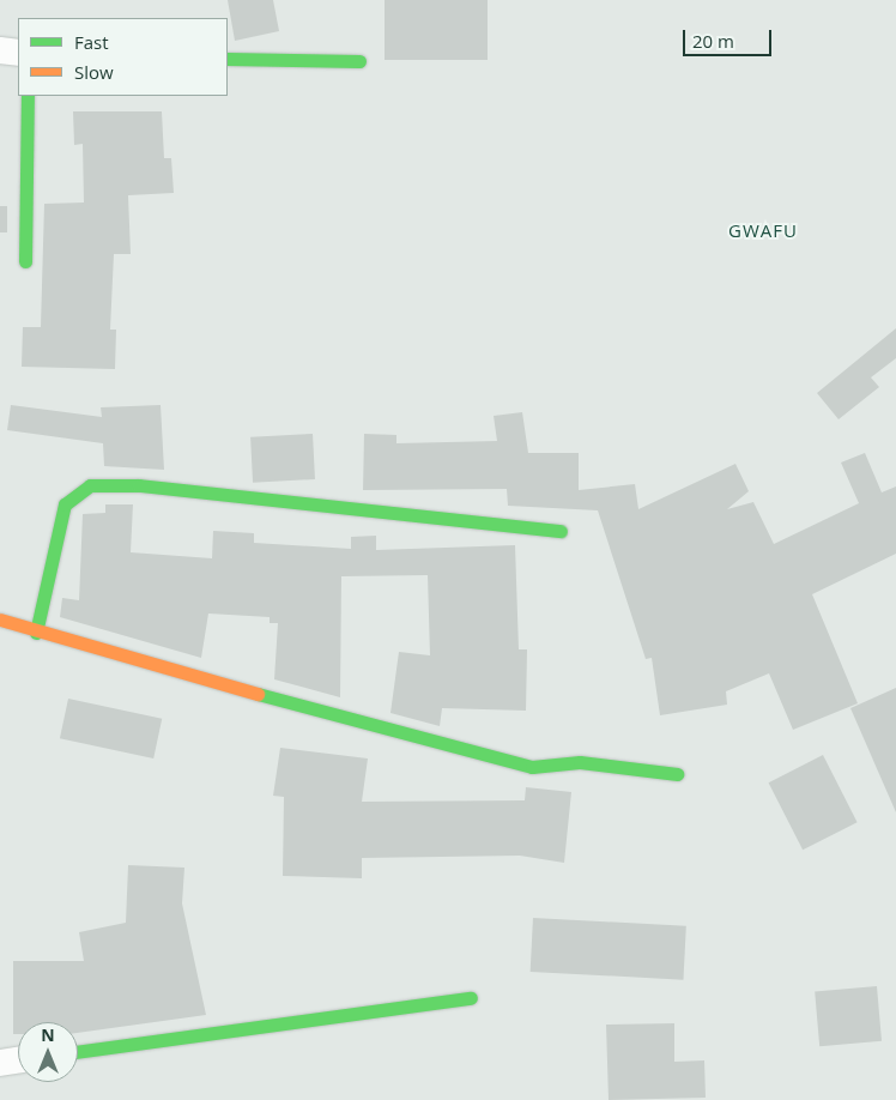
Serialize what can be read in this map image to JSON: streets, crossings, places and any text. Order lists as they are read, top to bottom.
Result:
{
  "districts": ["GWAFU"],
  "legend": ["Fast", "Slow"],
  "scale_bar": "20 m",
  "north": "top"
}
